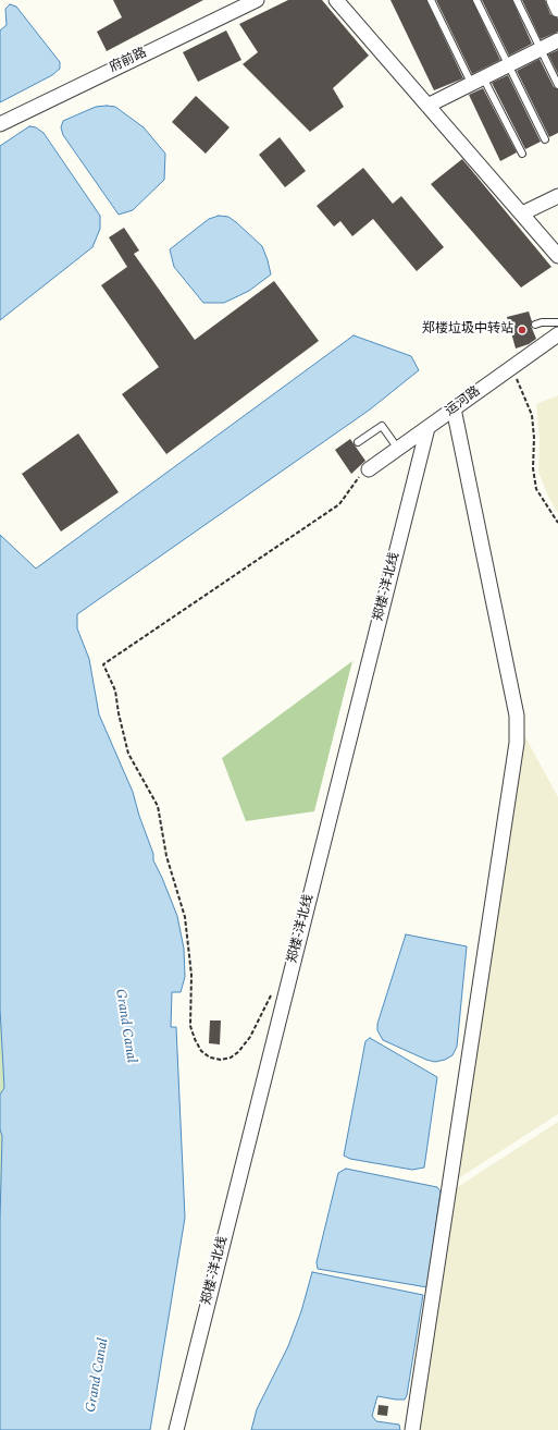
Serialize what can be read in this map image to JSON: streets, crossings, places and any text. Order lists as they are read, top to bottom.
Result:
{
  "streets": {
    "street": ["府前路", "运河路", "郑楼-洋北线"]
  },
  "crossings": [
    ["运河路", "郑楼-洋北线"]
  ],
  "water": ["Grand Canal"],
  "places": ["郑楼垃圾中转站"]
}
